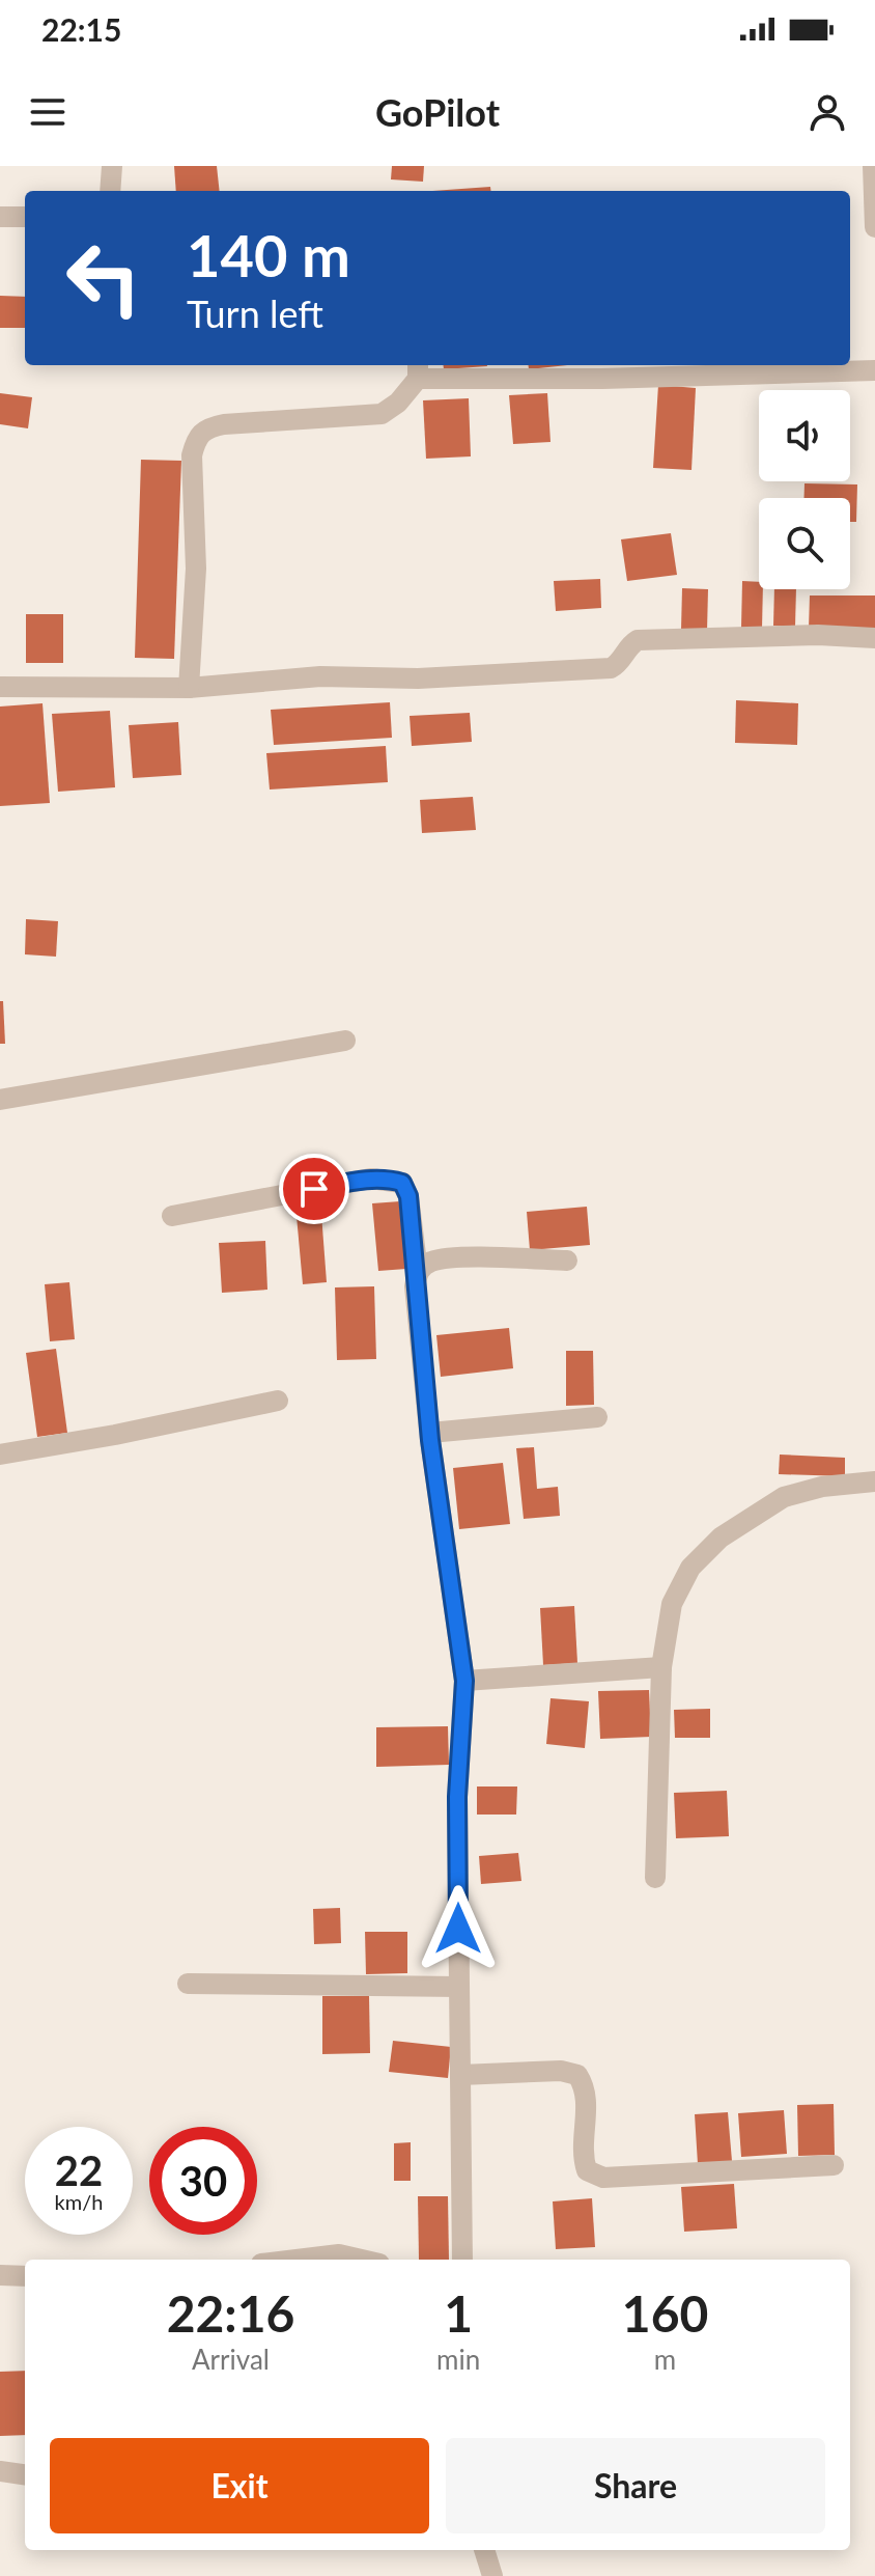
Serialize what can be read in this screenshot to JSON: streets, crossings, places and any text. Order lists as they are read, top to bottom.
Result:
{
  "page": {
    "status": "22:15",
    "header": "GoPilot",
    "turn": ["140 m", "Turn left"],
    "speed": "22 km/h",
    "limit": "30",
    "eta": [
      "22:16",
      "Arrival",
      "1",
      "min",
      "160",
      "m"
    ],
    "buttons": ["Exit", "Share"]
  }
}
